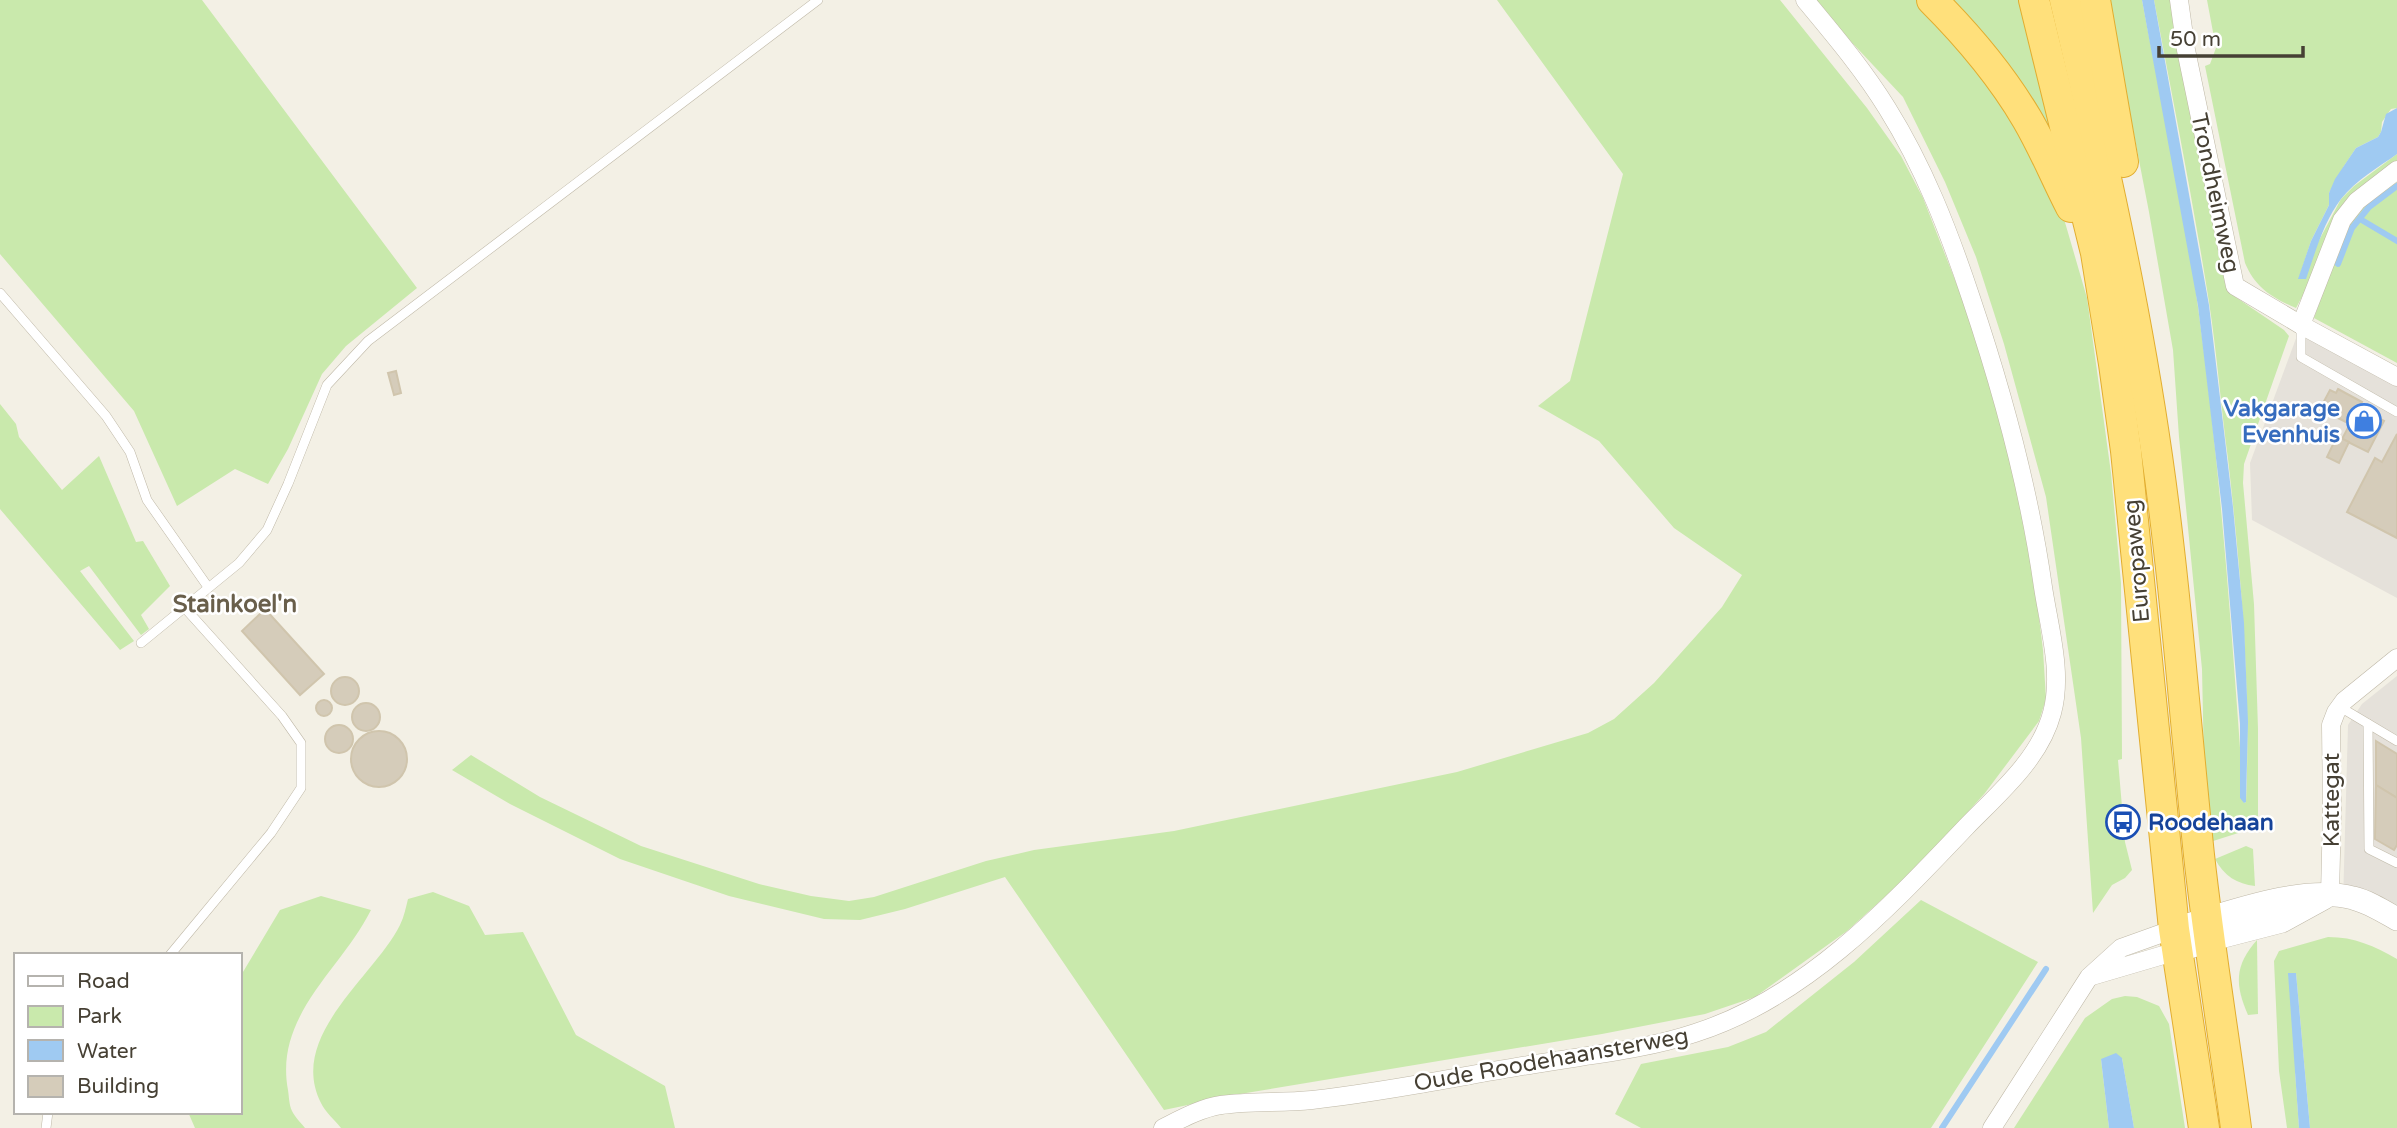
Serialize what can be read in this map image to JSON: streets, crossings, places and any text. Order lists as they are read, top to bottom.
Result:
{
  "streets": {
    "highway": ["Europaweg"],
    "street": ["Trondheimweg", "Kattegat", "Oude Roodehaansterweg"]
  },
  "districts": ["Stainkoel'n"],
  "places": {
    "shop": ["Vakgarage Evenhuis"],
    "bus stop": ["Roodehaan"]
  },
  "legend": [
    "Road",
    "Park",
    "Water",
    "Building"
  ],
  "scale_bar": "50 m"
}
